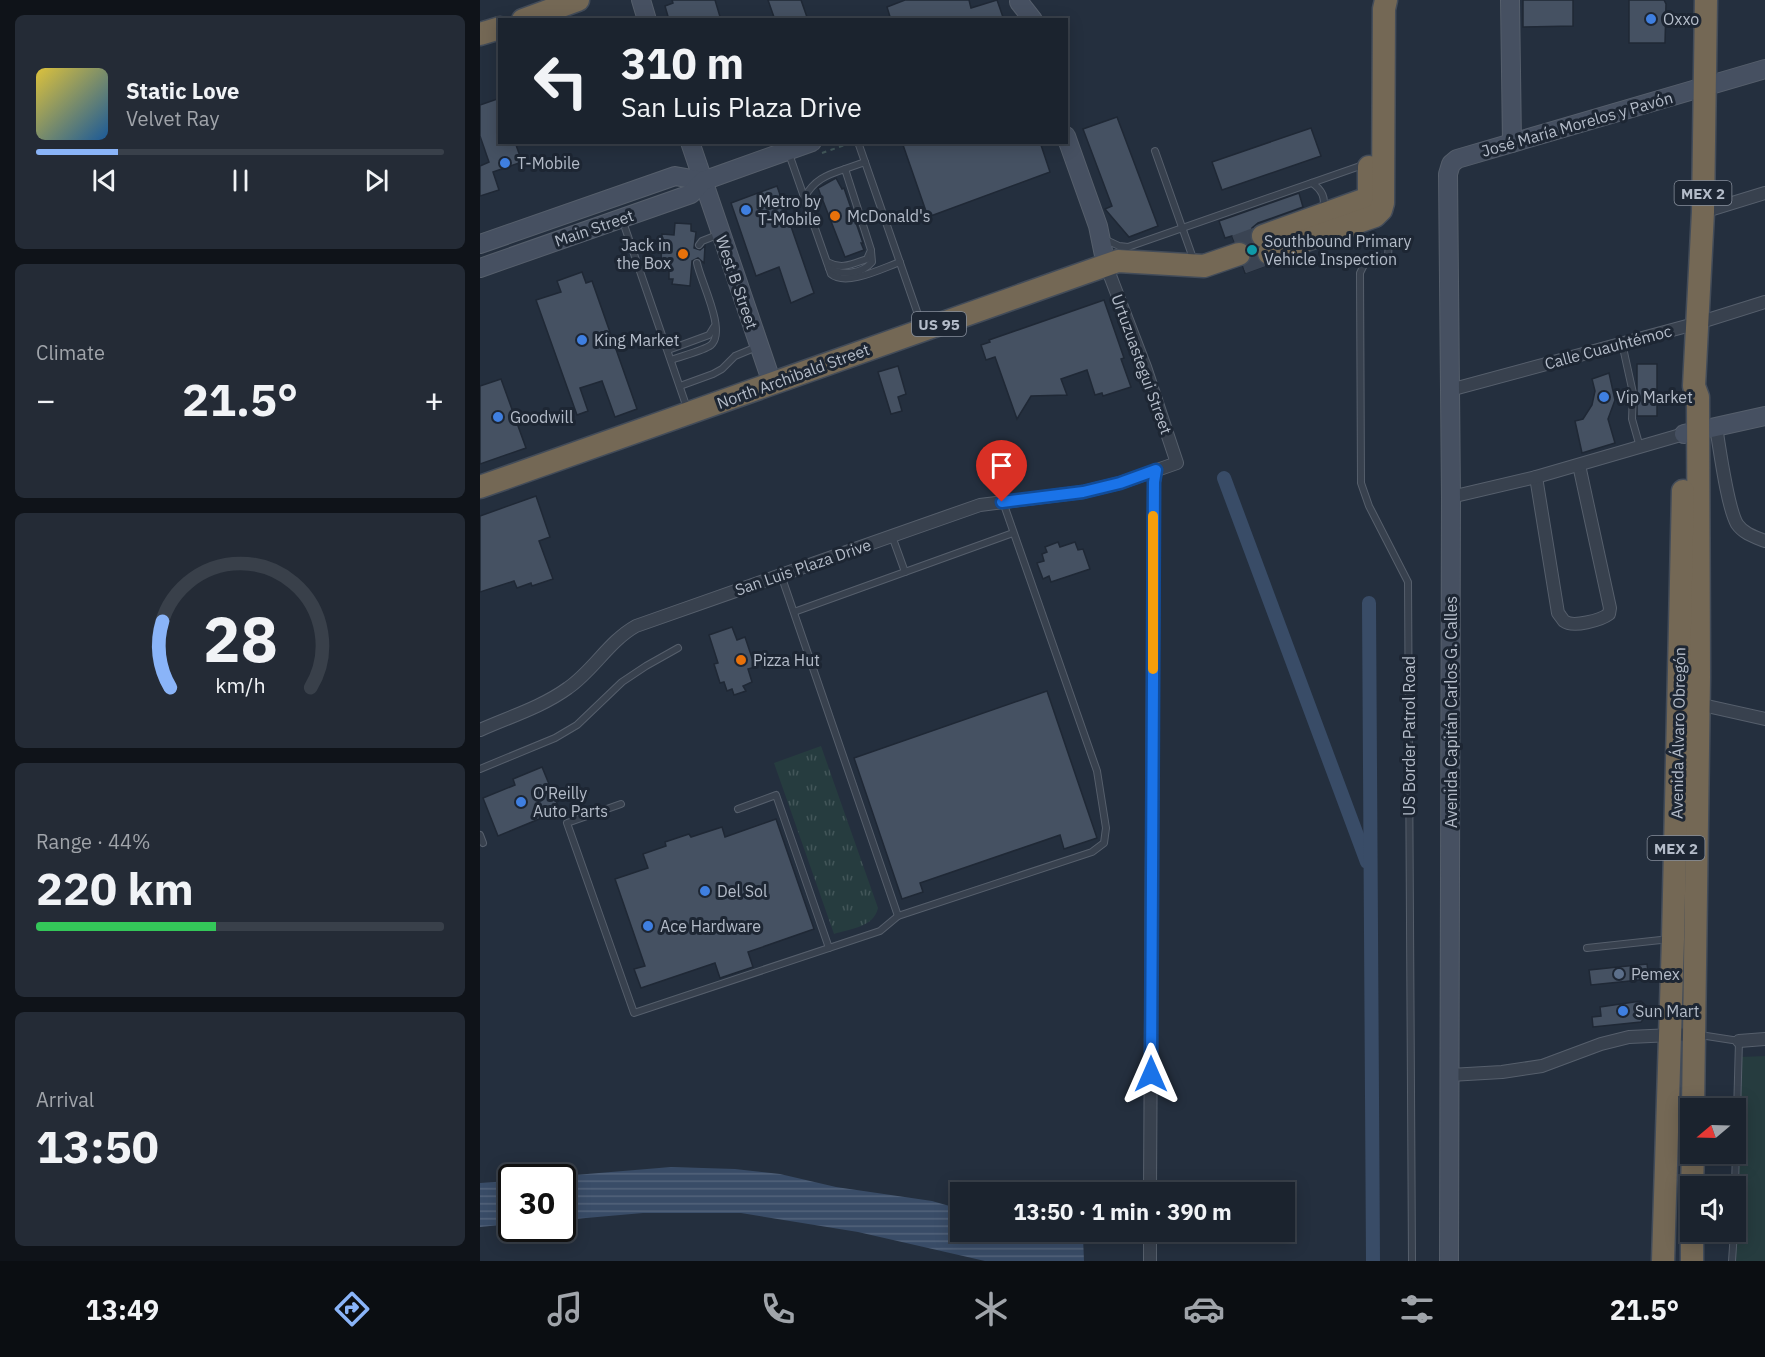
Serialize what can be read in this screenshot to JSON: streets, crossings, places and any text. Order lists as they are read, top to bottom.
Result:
{
  "streets": {
    "highway": [
      "MEX 2",
      "US 95",
      "North Archibald Street",
      "Avenida Álvaro Obregón"
    ],
    "street": [
      "José María Morelos y Pavón",
      "Main Street",
      "West B Street",
      "Calle Cuauhtémoc",
      "Urtuzuastegui Street",
      "San Luis Plaza Drive",
      "Avenida Capitán Carlos G. Calles"
    ],
    "lane": ["US Border Patrol Road"]
  },
  "crossings": [
    ["José María Morelos y Pavón", "Avenida Capitán Carlos G. Calles"],
    ["José María Morelos y Pavón", "Avenida Álvaro Obregón"],
    ["Main Street", "West B Street"],
    ["West B Street", "North Archibald Street"],
    ["US 95", "Urtuzuastegui Street"],
    ["US 95", "North Archibald Street"],
    ["Calle Cuauhtémoc", "Avenida Capitán Carlos G. Calles"],
    ["Calle Cuauhtémoc", "Avenida Álvaro Obregón"],
    ["Urtuzuastegui Street", "North Archibald Street"],
    ["Urtuzuastegui Street", "San Luis Plaza Drive"]
  ],
  "places": [
    "Oxxo",
    "T-Mobile",
    "Metro by T-Mobile",
    "McDonald's",
    "Southbound Primary Vehicle Inspection",
    "Jack in the Box",
    "King Market",
    "Vip Market",
    "Goodwill",
    "Pizza Hut",
    "O'Reilly Auto Parts",
    "Del Sol",
    "Ace Hardware",
    "Pemex",
    "Sun Mart"
  ],
  "north": "left",
  "page": {
    "turn": ["310 m", "San Luis Plaza Drive"],
    "song": ["Static Love", "Velvet Ray"],
    "tile": [
      "Climate",
      ["Range · 44%", "220 km"],
      ["Arrival", "13:50"]
    ],
    "heat": ["−", "21.5°", "+"],
    "limit": "30",
    "trip": "13:50 · 1 min · 390 m",
    "tabs": ["13:49", "21.5°"],
    "gauge": ["28", "km/h"]
  }
}
